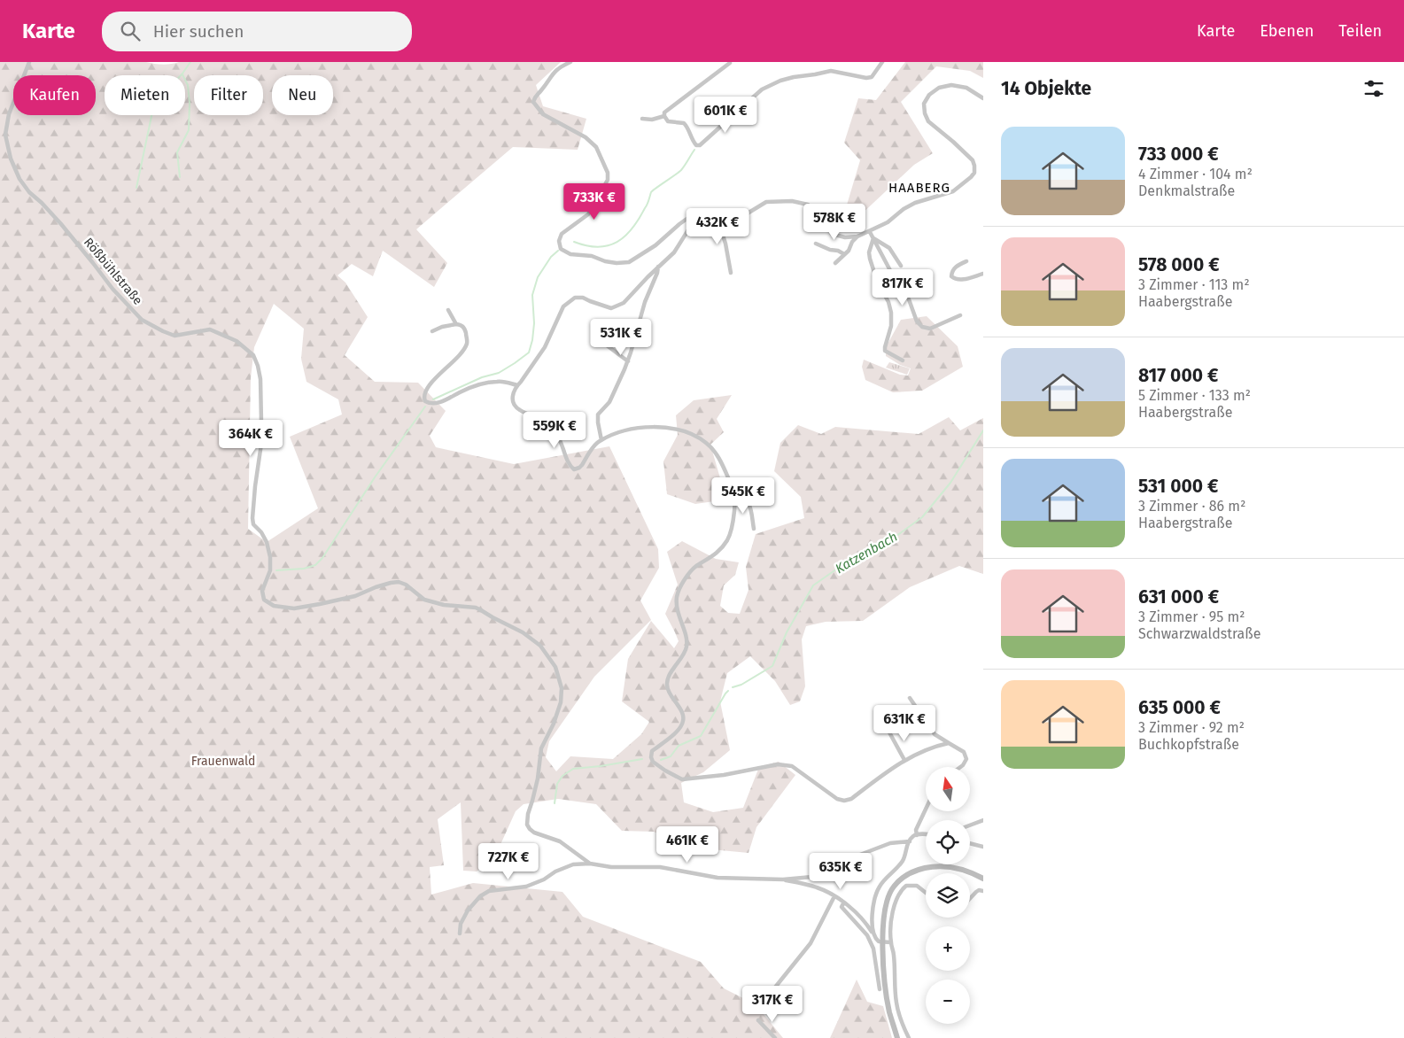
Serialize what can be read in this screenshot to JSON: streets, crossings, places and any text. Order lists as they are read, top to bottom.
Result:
{
  "streets": {
    "street": ["Rößbühlstraße"]
  },
  "districts": ["HAABERG"],
  "water": ["Katzenbach"],
  "parks": ["Frauenwald"],
  "north": "top",
  "page": {
    "header": "Karte",
    "search": "Hier suchen",
    "nav": ["Karte", "Ebenen", "Teilen"],
    "heading": "14 Objekte",
    "chip": [
      "Kaufen",
      "Mieten",
      "Filter",
      "Neu"
    ],
    "price": [
      "601K €",
      "733K €",
      "578K €",
      "432K €",
      "817K €",
      "531K €",
      "559K €",
      "364K €",
      "545K €",
      "631K €",
      "461K €",
      "727K €",
      "635K €",
      "317K €"
    ],
    "list": [
      {
        "name": "733 000 €",
        "note": "4 Zimmer · 104 m² · Denkmalstraße"
      },
      {
        "name": "578 000 €",
        "note": "3 Zimmer · 113 m² · Haabergstraße"
      },
      {
        "name": "817 000 €",
        "note": "5 Zimmer · 133 m² · Haabergstraße"
      },
      {
        "name": "531 000 €",
        "note": "3 Zimmer · 86 m² · Haabergstraße"
      },
      {
        "name": "631 000 €",
        "note": "3 Zimmer · 95 m² · Schwarzwaldstraße"
      },
      {
        "name": "635 000 €",
        "note": "3 Zimmer · 92 m² · Buchkopfstraße"
      }
    ],
    "map_buttons": ["+", "−"]
  }
}
